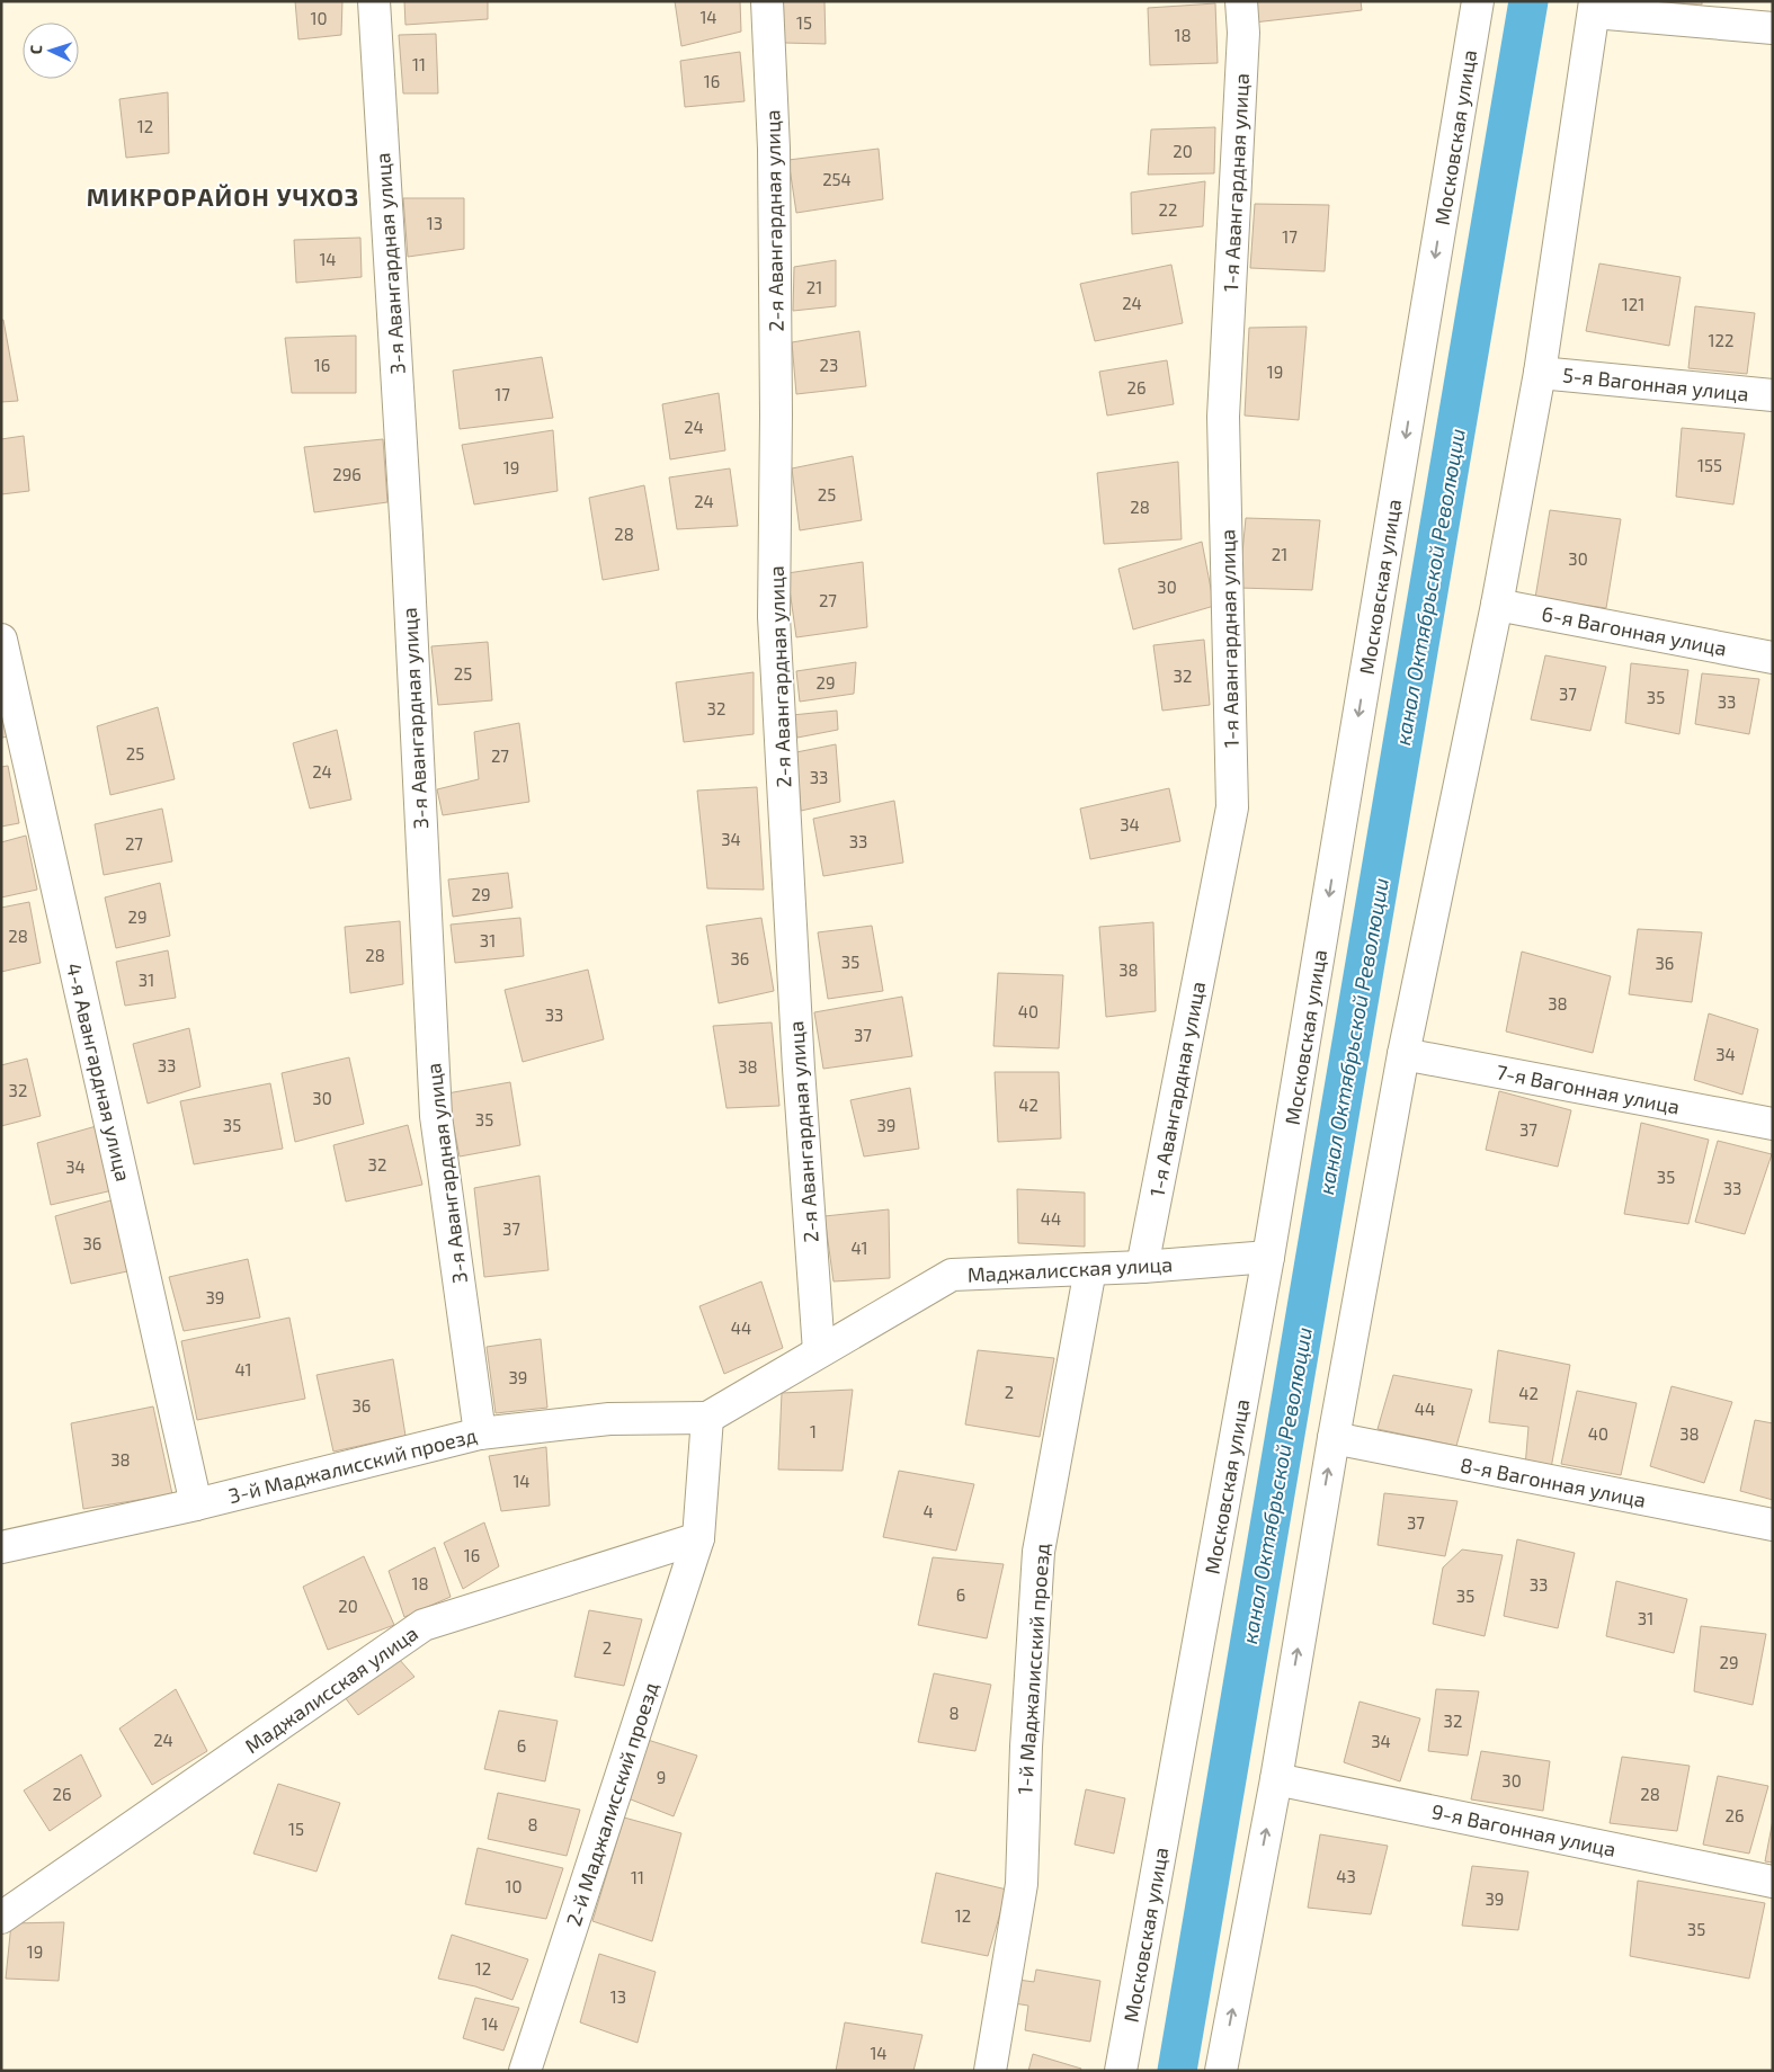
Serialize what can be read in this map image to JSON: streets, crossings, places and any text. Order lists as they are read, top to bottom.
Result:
{
  "streets": {
    "street": [
      "Московская улица",
      "1-я Авангардная улица",
      "2-я Авангардная улица",
      "3-я Авангардная улица",
      "5-я Вагонная улица",
      "6-я Вагонная улица",
      "4-я Авангардная улица",
      "7-я Вагонная улица",
      "Маджалисская улица",
      "3-й Маджалисский проезд",
      "8-я Вагонная улица",
      "1-й Маджалисский проезд",
      "2-й Маджалисский проезд",
      "9-я Вагонная улица"
    ]
  },
  "crossings": [
    ["Московская улица", "Маджалисская улица"],
    ["1-я Авангардная улица", "Маджалисская улица"],
    ["2-я Авангардная улица", "Маджалисская улица"],
    ["3-я Авангардная улица", "3-й Маджалисский проезд"],
    ["4-я Авангардная улица", "3-й Маджалисский проезд"],
    ["Маджалисская улица", "3-й Маджалисский проезд"],
    ["Маджалисская улица", "1-й Маджалисский проезд"],
    ["Маджалисская улица", "2-й Маджалисский проезд"],
    ["3-й Маджалисский проезд", "2-й Маджалисский проезд"]
  ],
  "districts": ["МИКРОРАЙОН УЧХОЗ"],
  "water": ["канал Октябрьской Революции"],
  "house_numbers": [
    "14",
    "10",
    "15",
    "18",
    "11",
    "16",
    "12",
    "20",
    "254",
    "22",
    "13",
    "17",
    "14",
    "21",
    "24",
    "121",
    "122",
    "16",
    "23",
    "19",
    "26",
    "17",
    "24",
    "155",
    "19",
    "296",
    "25",
    "24",
    "28",
    "28",
    "21",
    "30",
    "30",
    "27",
    "25",
    "32",
    "29",
    "37",
    "35",
    "33",
    "32",
    "25",
    "27",
    "24",
    "33",
    "34",
    "34",
    "33",
    "27",
    "29",
    "29",
    "28",
    "31",
    "28",
    "36",
    "35",
    "36",
    "38",
    "31",
    "38",
    "40",
    "33",
    "37",
    "34",
    "33",
    "38",
    "32",
    "30",
    "42",
    "35",
    "35",
    "39",
    "37",
    "32",
    "34",
    "35",
    "33",
    "44",
    "37",
    "36",
    "41",
    "39",
    "44",
    "41",
    "39",
    "2",
    "42",
    "36",
    "44",
    "1",
    "40",
    "38",
    "38",
    "14",
    "4",
    "37",
    "16",
    "18",
    "33",
    "6",
    "35",
    "20",
    "31",
    "2",
    "29",
    "8",
    "32",
    "24",
    "34",
    "6",
    "9",
    "30",
    "26",
    "28",
    "26",
    "8",
    "15",
    "43",
    "11",
    "10",
    "39",
    "12",
    "35",
    "19",
    "12",
    "13",
    "14",
    "14"
  ],
  "north": "left"
}
